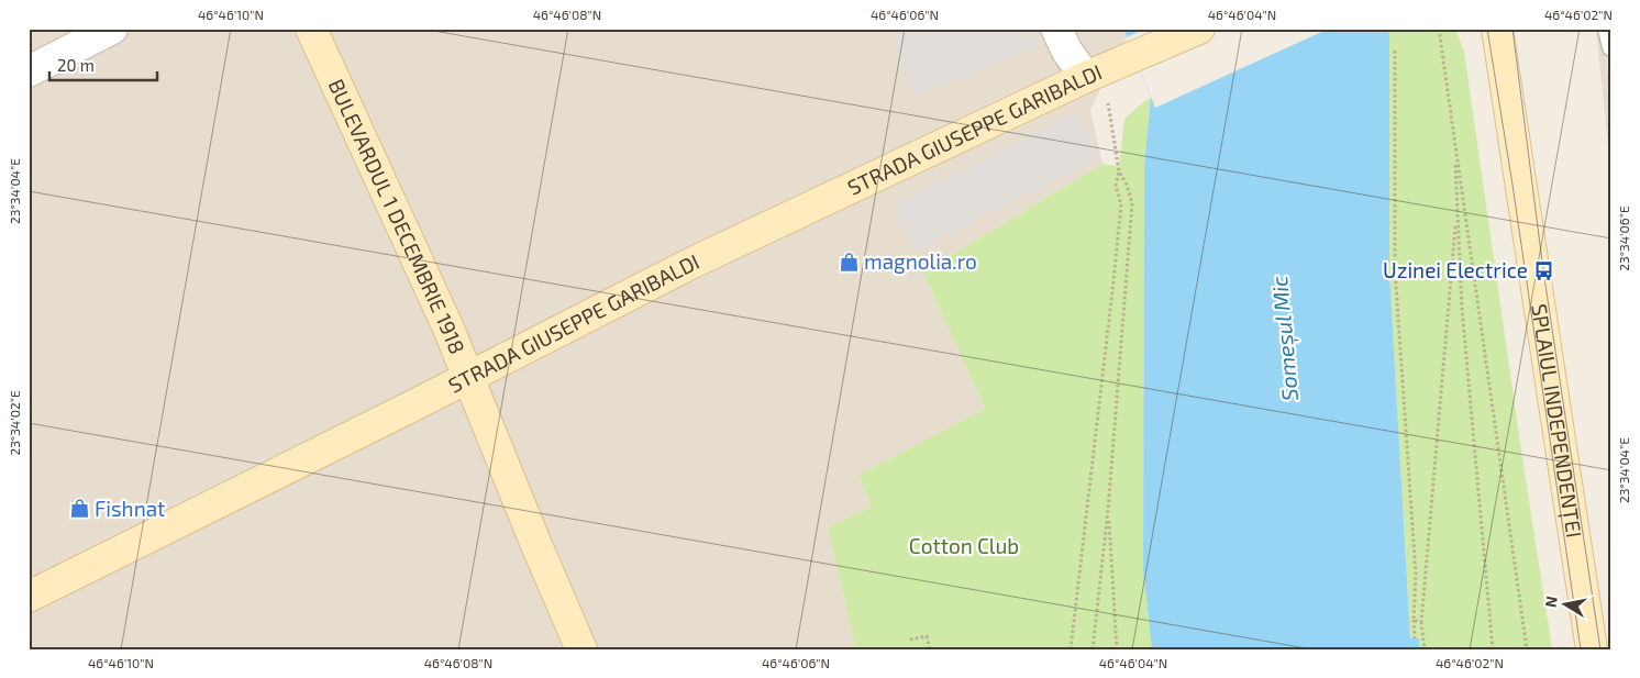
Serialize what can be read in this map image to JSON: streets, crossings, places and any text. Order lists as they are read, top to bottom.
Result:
{
  "streets": {
    "main road": ["STRADA GIUSEPPE GARIBALDI", "BULEVARDUL 1 DECEMBRIE 1918", "SPLAIUL INDEPENDENȚEI"]
  },
  "crossings": [
    ["STRADA GIUSEPPE GARIBALDI", "BULEVARDUL 1 DECEMBRIE 1918"]
  ],
  "water": ["Someșul Mic"],
  "parks": ["Cotton Club"],
  "places": {
    "shop": ["magnolia.ro", "Fishnat"],
    "bus stop": ["Uzinei Electrice"]
  },
  "scale_bar": "20 m",
  "north": "left",
  "coordinates": [
    "46°46'10\"N",
    "46°46'08\"N",
    "46°46'06\"N",
    "46°46'04\"N",
    "46°46'02\"N",
    "23°34'04\"E",
    "23°34'06\"E",
    "23°34'02\"E"
  ]
}
